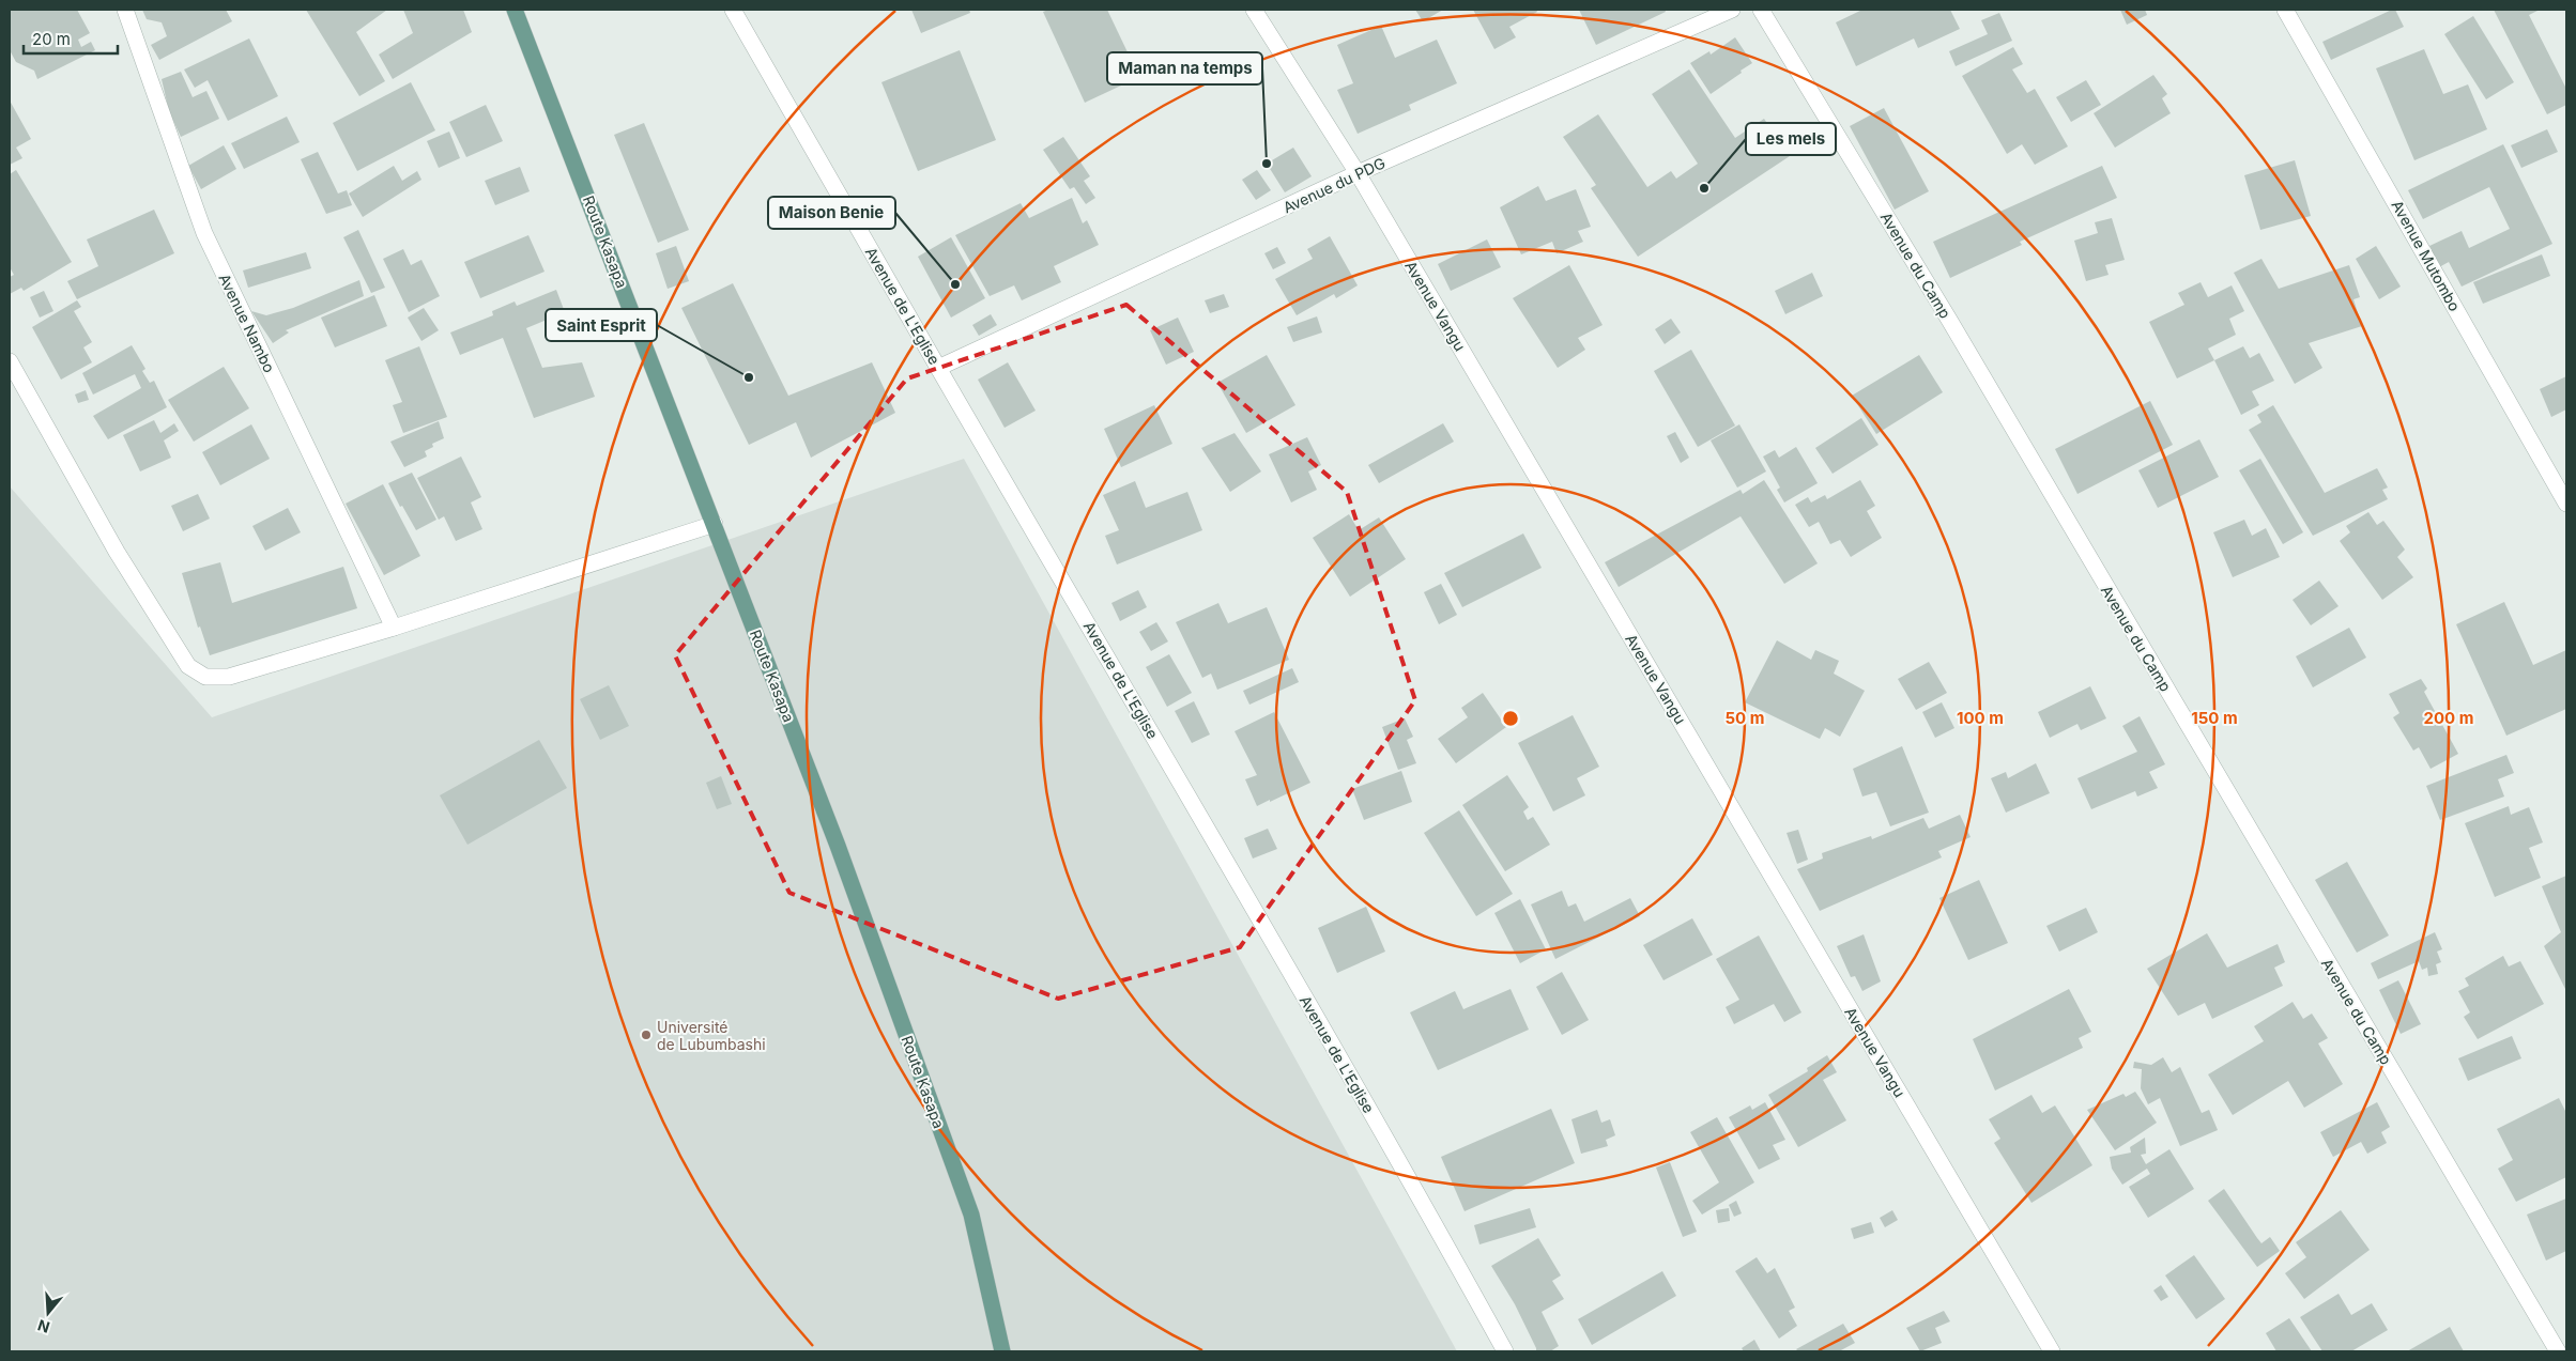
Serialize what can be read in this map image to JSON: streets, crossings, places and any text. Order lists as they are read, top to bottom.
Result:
{
  "streets": {
    "main road": ["Route Kasapa"],
    "street": [
      "Avenue du PDG",
      "Avenue Mutombo",
      "Avenue du Camp",
      "Avenue de L'Eglise",
      "Avenue Vangu",
      "Avenue Nambo"
    ]
  },
  "crossings": [
    ["Avenue du PDG", "Avenue de L'Eglise"],
    ["Avenue du PDG", "Avenue Vangu"]
  ],
  "places": [
    "Maman na temps",
    "Les mels",
    "Maison Benie",
    "Saint Esprit",
    "Université de Lubumbashi"
  ],
  "scale_bar": "20 m",
  "north": "bottom",
  "rings": [
    "50 m",
    "100 m",
    "150 m",
    "200 m"
  ]
}
